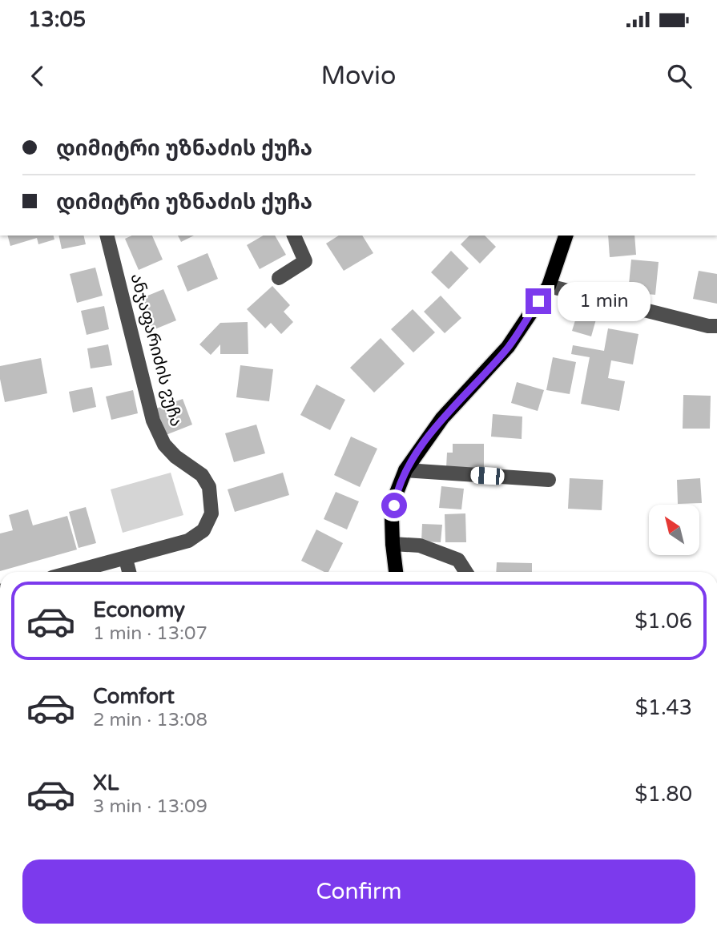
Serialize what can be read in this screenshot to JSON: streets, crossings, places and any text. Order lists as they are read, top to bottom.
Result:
{
  "streets": {
    "street": ["ანჯაფარიძის ჷუჩა"]
  },
  "north": "top left",
  "page": {
    "status": "13:05",
    "header": "Movio",
    "banner": ["დიმიტრი უზნაძის ქუჩა", "დიმიტრი უზნაძის ქუჩა"],
    "bubble": "1 min",
    "list": [
      {
        "name": "Economy",
        "note": "1 min · 13:07",
        "value": "$1.06"
      },
      {
        "name": "Comfort",
        "note": "2 min · 13:08",
        "value": "$1.43"
      },
      {
        "name": "XL",
        "note": "3 min · 13:09",
        "value": "$1.80"
      }
    ],
    "buttons": "Confirm"
  }
}
